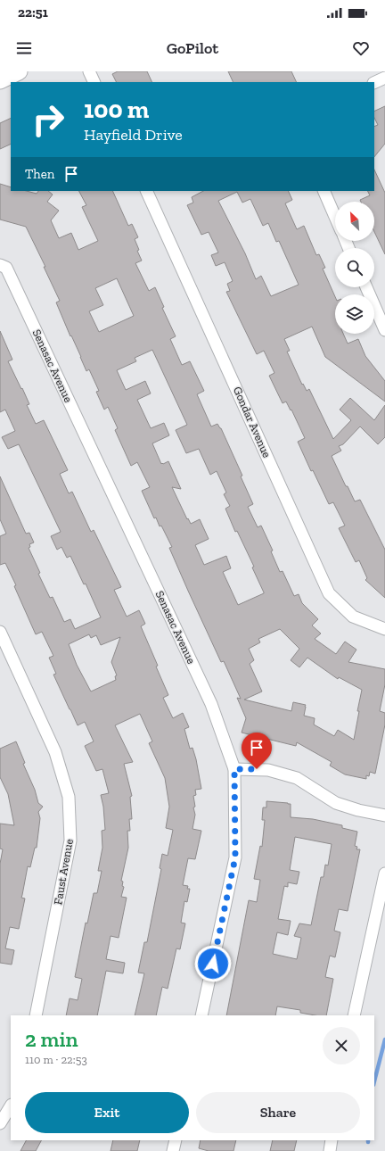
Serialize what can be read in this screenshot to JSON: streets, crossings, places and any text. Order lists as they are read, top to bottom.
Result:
{
  "streets": {
    "street": ["Senasac Avenue", "Gondar Avenue", "Faust Avenue"]
  },
  "north": "top left",
  "page": {
    "status": "22:51",
    "header": "GoPilot",
    "turn": ["100 m", "Hayfield Drive"],
    "then": "Then",
    "heading": ["2 min", "110 m · 22:53"],
    "buttons": ["Exit", "Share"]
  }
}
